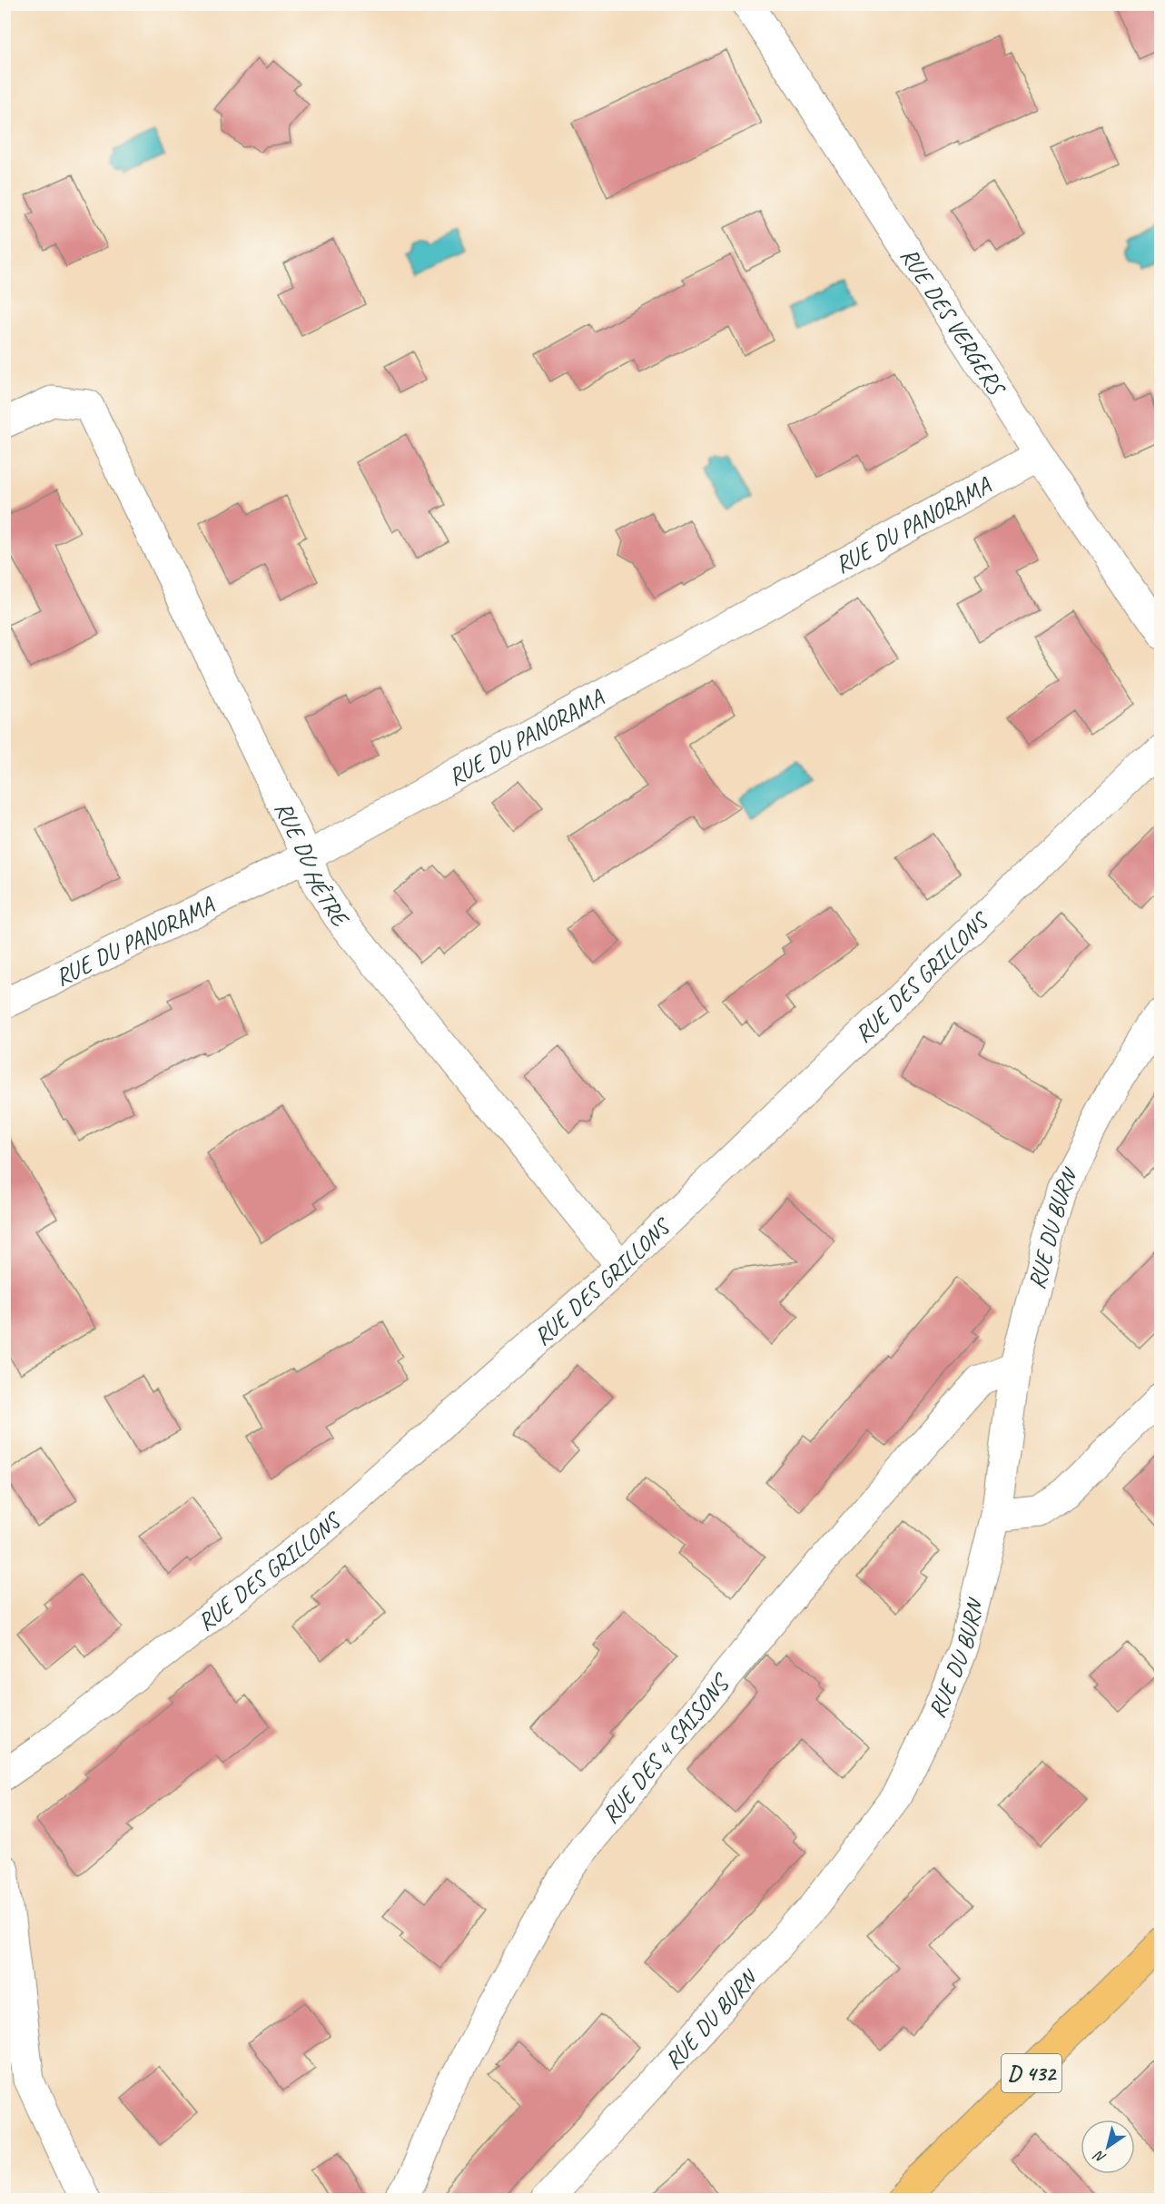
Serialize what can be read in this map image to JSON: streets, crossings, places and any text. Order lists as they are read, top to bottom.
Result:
{
  "streets": {
    "main road": ["D 432"],
    "street": [
      "RUE DES VERGERS",
      "RUE DU PANORAMA",
      "RUE DU HÊTRE",
      "RUE DES GRILLONS",
      "RUE DU BURN",
      "RUE DES 4 SAISONS"
    ]
  },
  "crossings": [
    ["RUE DES VERGERS", "RUE DU PANORAMA"],
    ["RUE DU PANORAMA", "RUE DU HÊTRE"],
    ["RUE DU HÊTRE", "RUE DES GRILLONS"],
    ["RUE DU BURN", "RUE DES 4 SAISONS"]
  ],
  "north": "bottom left"
}
